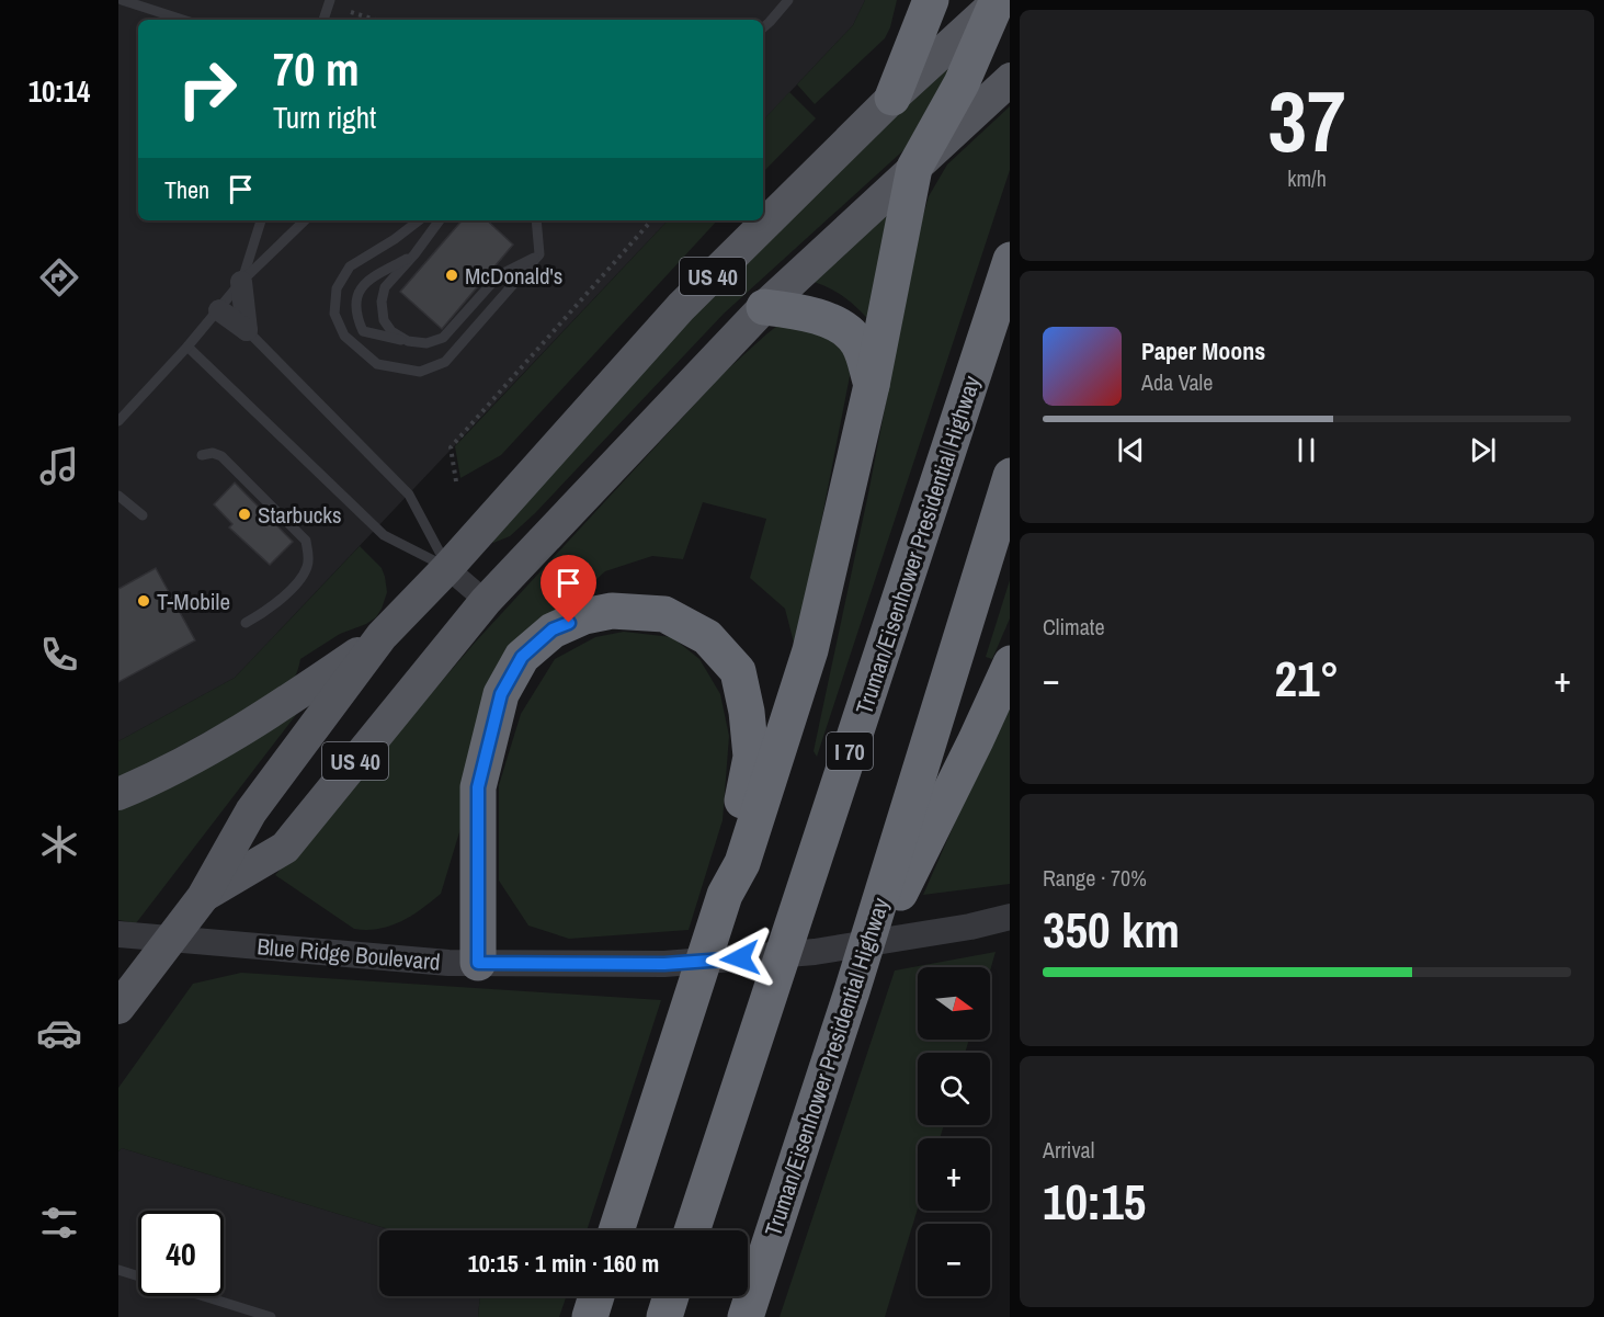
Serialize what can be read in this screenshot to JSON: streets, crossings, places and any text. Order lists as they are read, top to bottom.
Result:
{
  "streets": {
    "highway": ["Truman/Eisenhower Presidential Highway", "I 70"],
    "main road": ["US 40"],
    "street": ["Blue Ridge Boulevard"]
  },
  "places": ["McDonald's", "Starbucks", "T-Mobile"],
  "north": "right",
  "page": {
    "tabs": "10:14",
    "tile": [
      ["37", "km/h"],
      "Climate",
      ["Range · 70%", "350 km"],
      ["Arrival", "10:15"]
    ],
    "turn": ["70 m", "Turn right"],
    "then": "Then",
    "song": ["Paper Moons", "Ada Vale"],
    "heat": ["−", "21°", "+"],
    "map_buttons": ["+", "−"],
    "limit": "40",
    "trip": "10:15 · 1 min · 160 m"
  }
}
